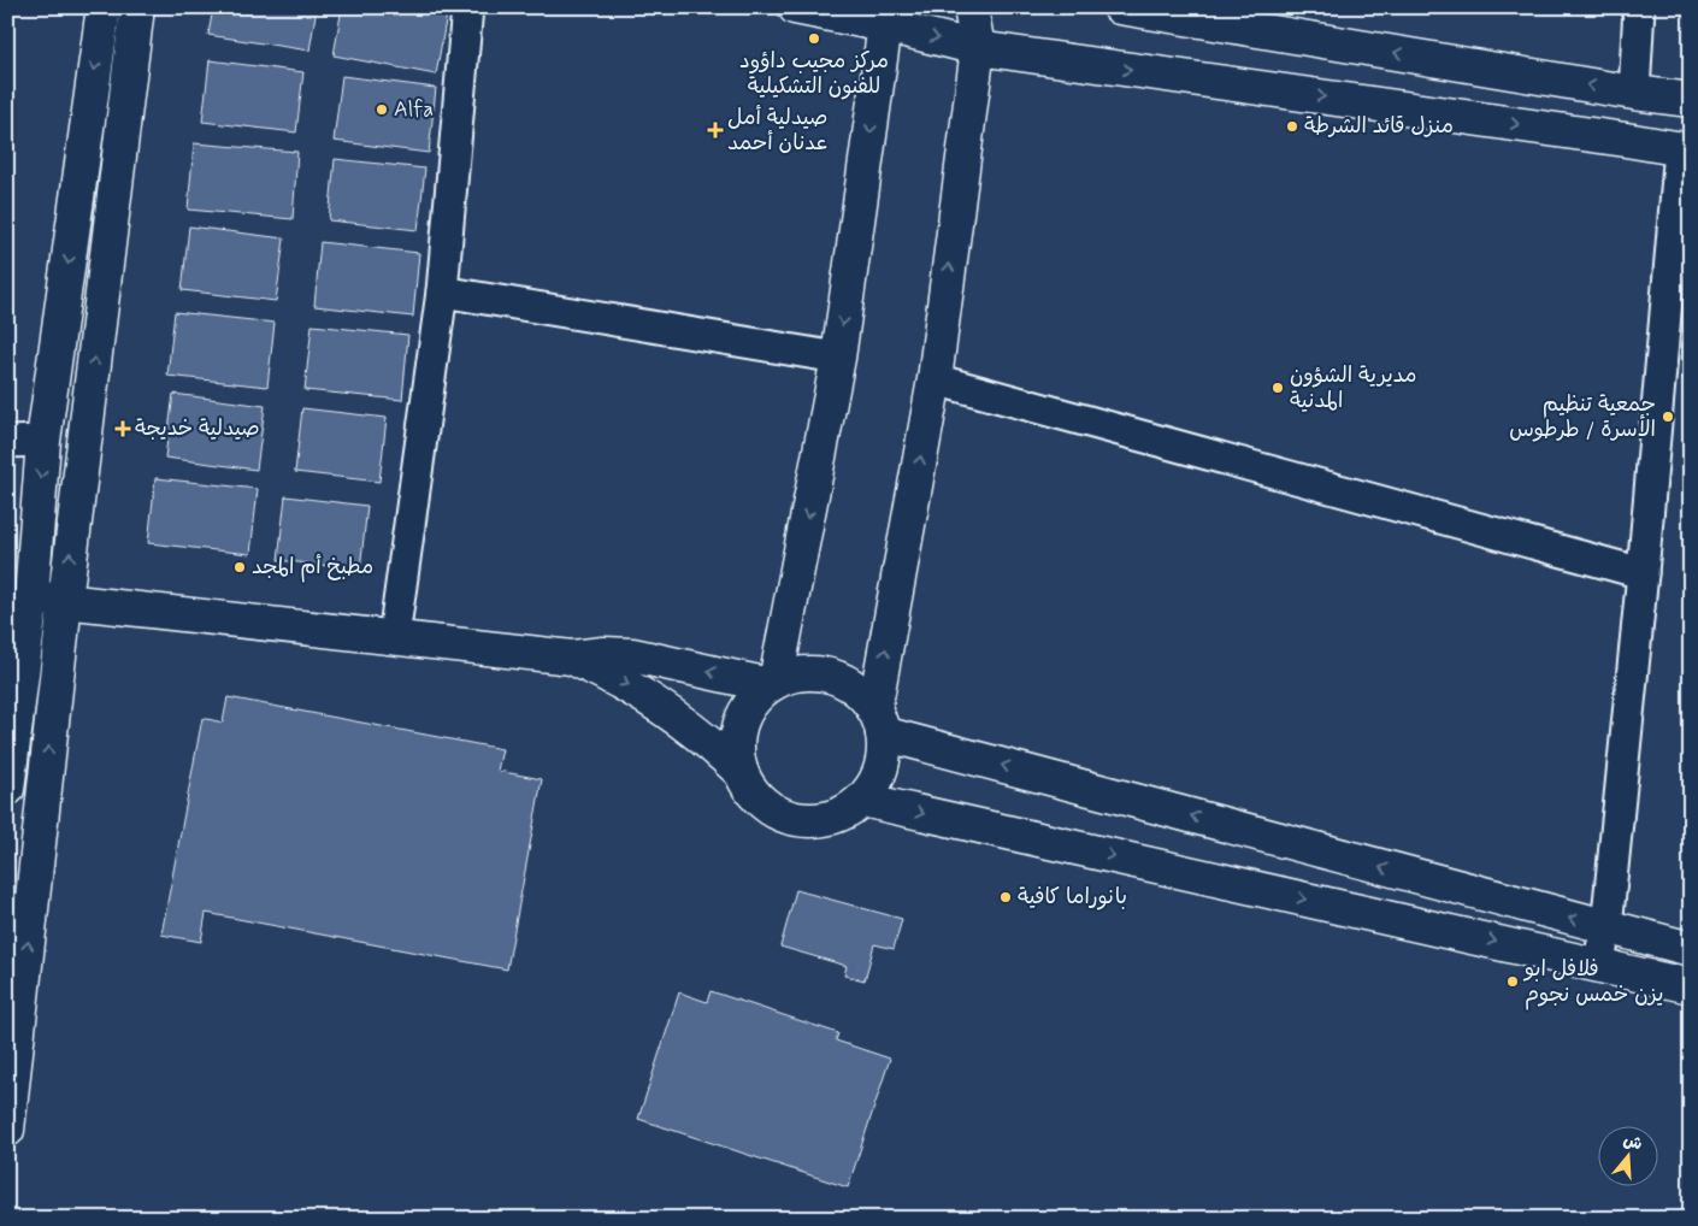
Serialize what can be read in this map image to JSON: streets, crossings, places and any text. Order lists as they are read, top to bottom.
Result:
{
  "places": {
    "other": [
      "مركز مجيب داؤود للفنون التشكيلية",
      "Alfa",
      "منزل قائد الشرطة",
      "مديرية الشؤون المدنية",
      "جمعية تنظيم الأسرة / طرطوس",
      "مطبخ أم المجد",
      "بانوراما كافية",
      "فلافل ابو يزن خمس نجوم"
    ],
    "health": ["صيدلية أمل عدنان أحمد", "صيدلية خديجة"]
  },
  "north": "top"
}
